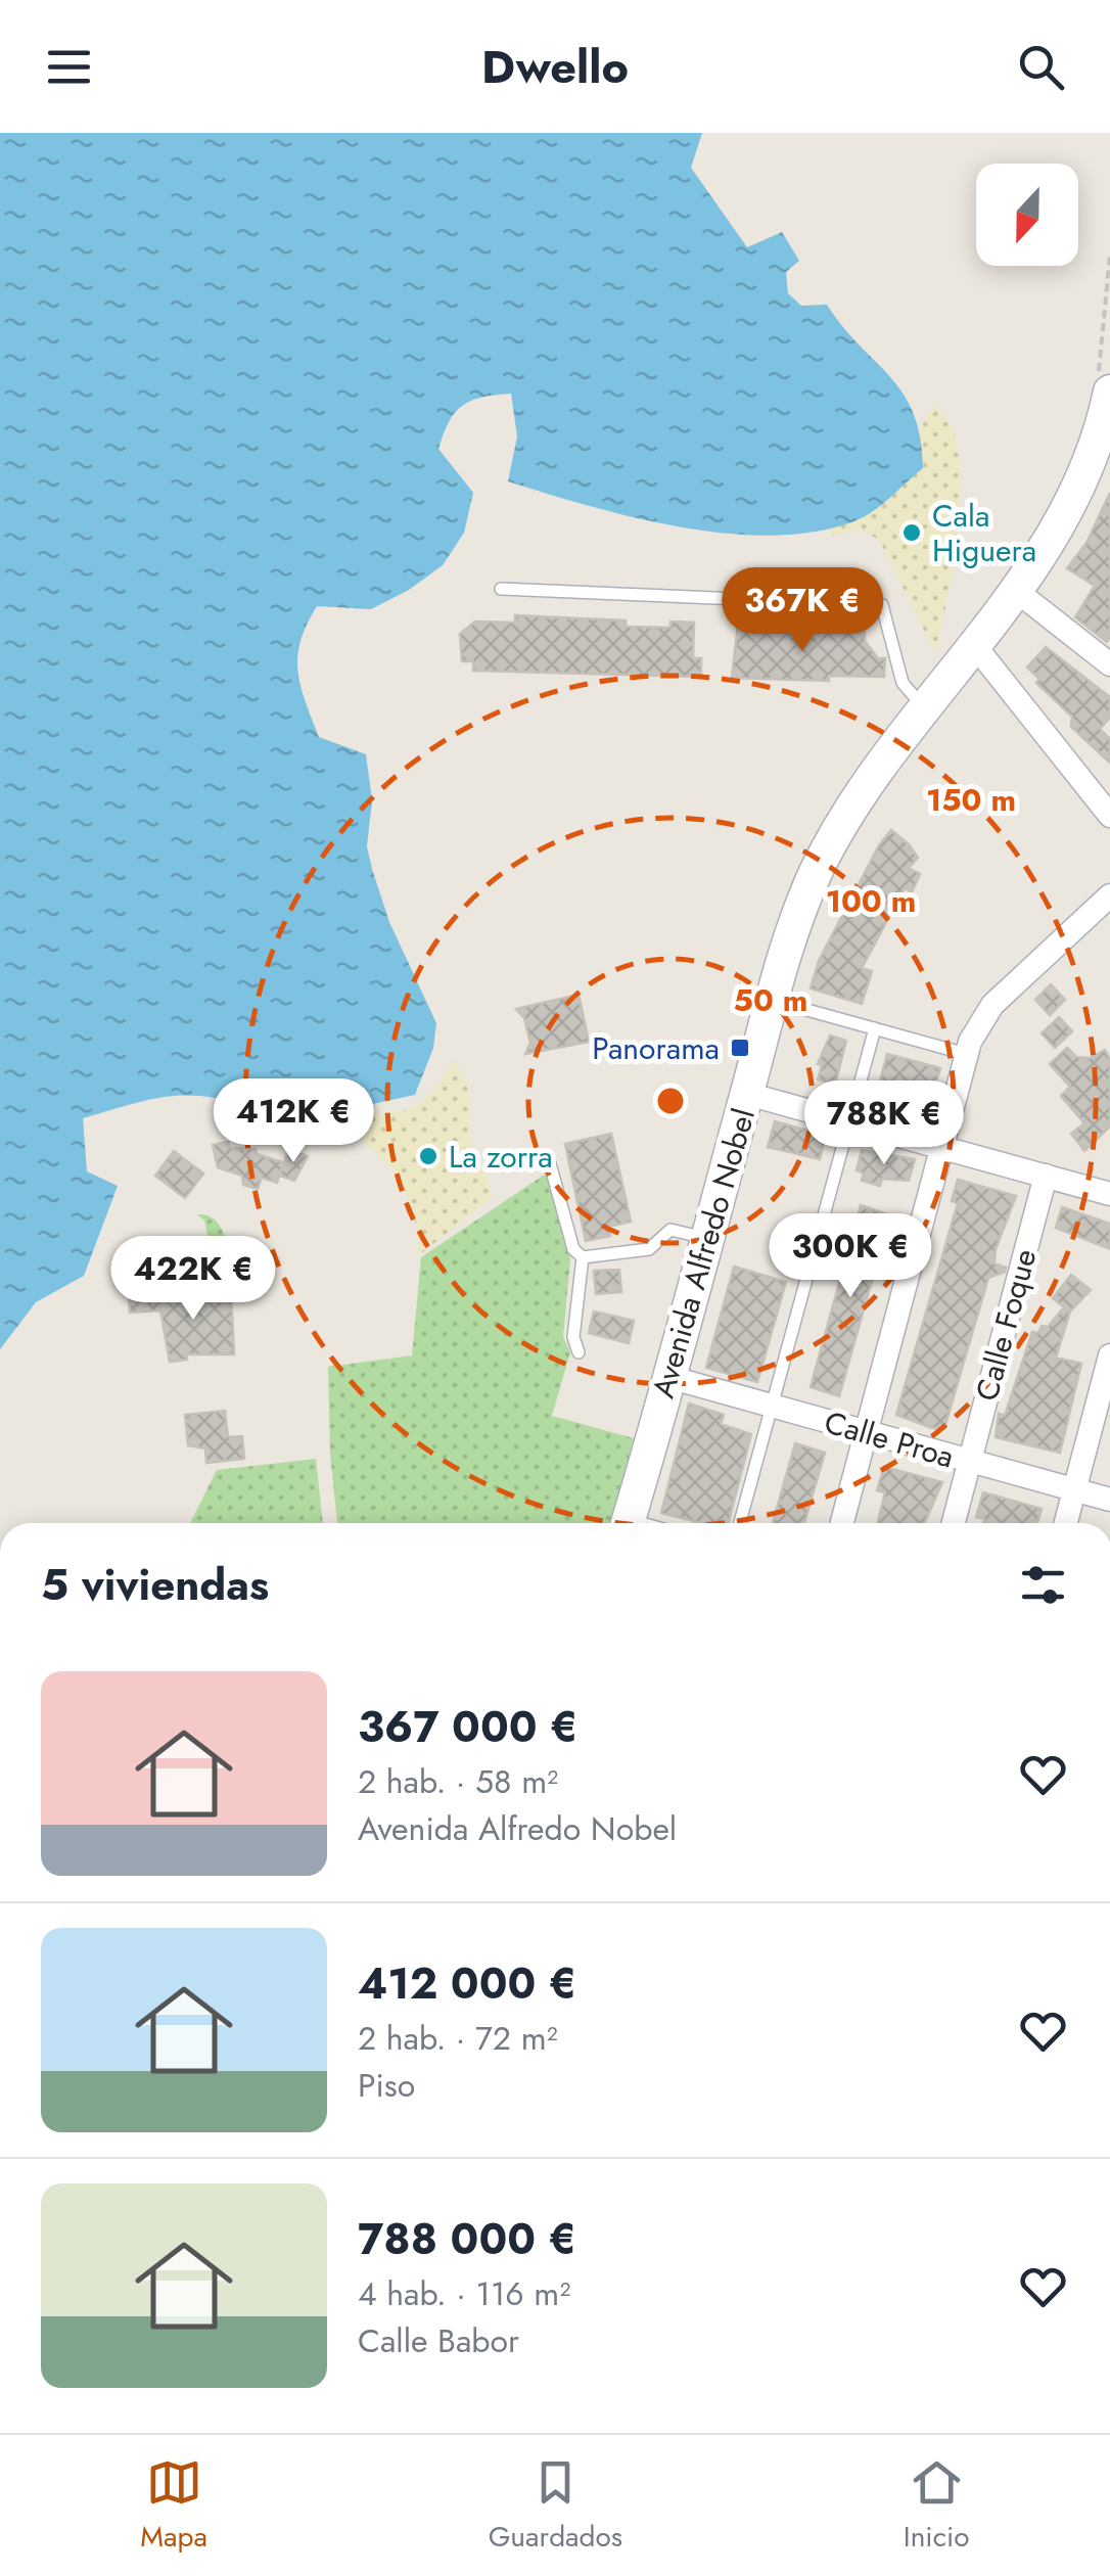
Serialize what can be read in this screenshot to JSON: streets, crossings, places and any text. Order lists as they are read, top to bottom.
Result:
{
  "streets": {
    "main road": ["Avenida Alfredo Nobel"],
    "street": ["Calle Foque", "Calle Proa"]
  },
  "crossings": [
    ["Avenida Alfredo Nobel", "Calle Proa"],
    ["Calle Foque", "Calle Proa"]
  ],
  "places": {
    "other": ["Cala Higuera", "La zorra"],
    "transit": ["Panorama"]
  },
  "north": "bottom",
  "page": {
    "header": "Dwello",
    "price": [
      "367K €",
      "412K €",
      "788K €",
      "300K €",
      "422K €"
    ],
    "heading": "5 viviendas",
    "list": [
      {
        "name": "367 000 €",
        "note": "2 hab. · 58 m² · Avenida Alfredo Nobel"
      },
      {
        "name": "412 000 €",
        "note": "2 hab. · 72 m² · Piso"
      },
      {
        "name": "788 000 €",
        "note": "4 hab. · 116 m² · Calle Babor"
      }
    ],
    "tabs": ["Mapa", "Guardados", "Inicio"]
  },
  "rings": ["150 m", "100 m", "50 m"]
}
